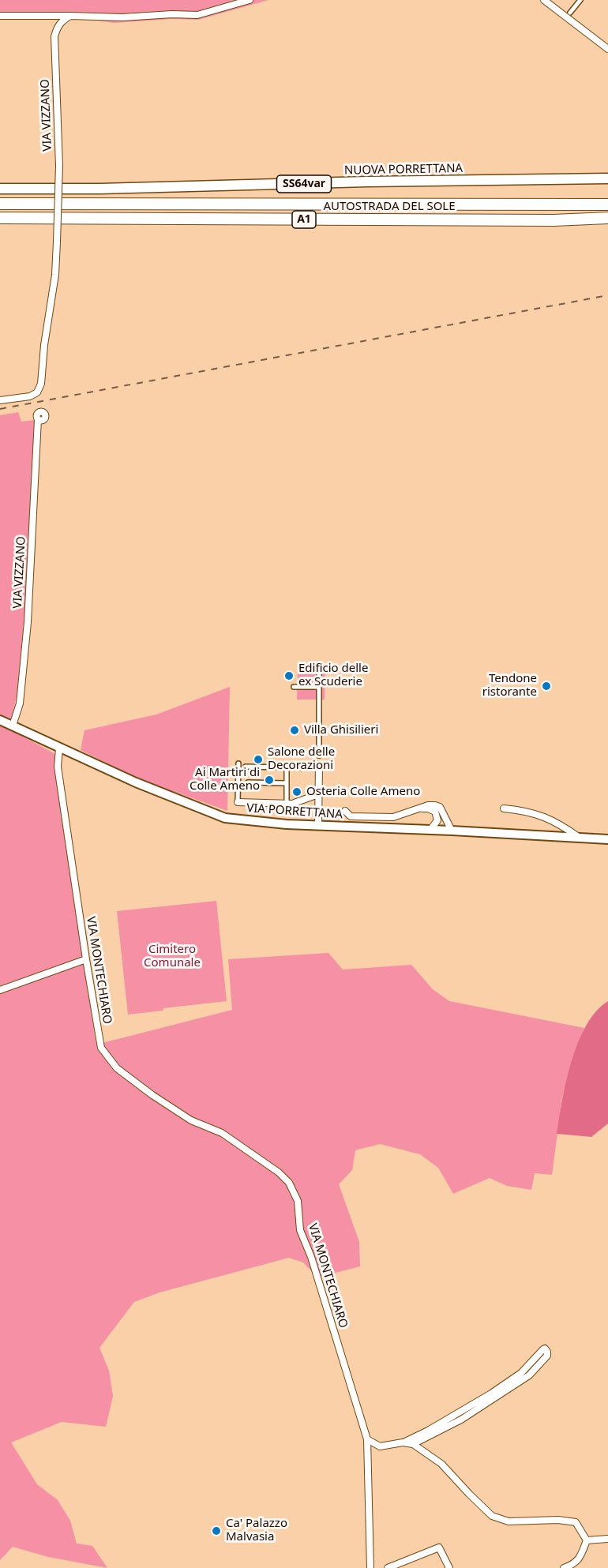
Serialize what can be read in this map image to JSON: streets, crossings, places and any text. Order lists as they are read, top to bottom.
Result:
{
  "streets": {
    "highway": [
      "NUOVA PORRETTANA",
      "SS64var",
      "AUTOSTRADA DEL SOLE",
      "A1"
    ],
    "main road": ["VIA PORRETTANA"],
    "street": ["VIA VIZZANO", "VIA MONTECHIARO"]
  },
  "crossings": [
    ["VIA VIZZANO", "VIA PORRETTANA"],
    ["VIA PORRETTANA", "VIA MONTECHIARO"]
  ],
  "parks": ["Cimitero Comunale"],
  "places": [
    "Edificio delle ex Scuderie",
    "Tendone ristorante",
    "Villa Ghisilieri",
    "Salone delle Decorazioni",
    "Ai Martiri di Colle Ameno",
    "Osteria Colle Ameno",
    "Ca' Palazzo Malvasia"
  ]
}
